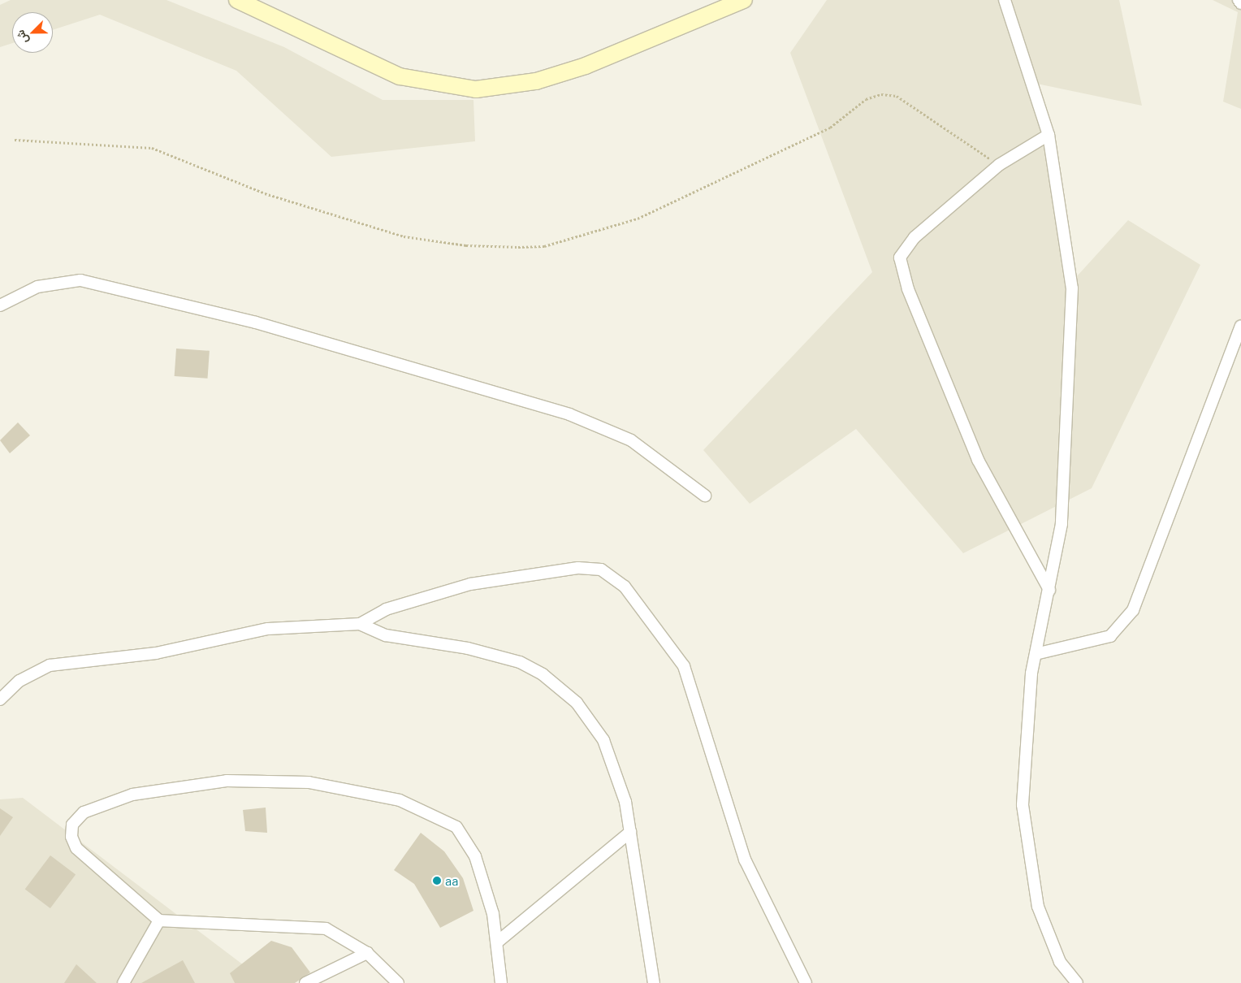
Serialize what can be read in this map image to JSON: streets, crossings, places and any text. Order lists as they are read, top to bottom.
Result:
{
  "places": ["aa"],
  "north": "bottom left"
}
